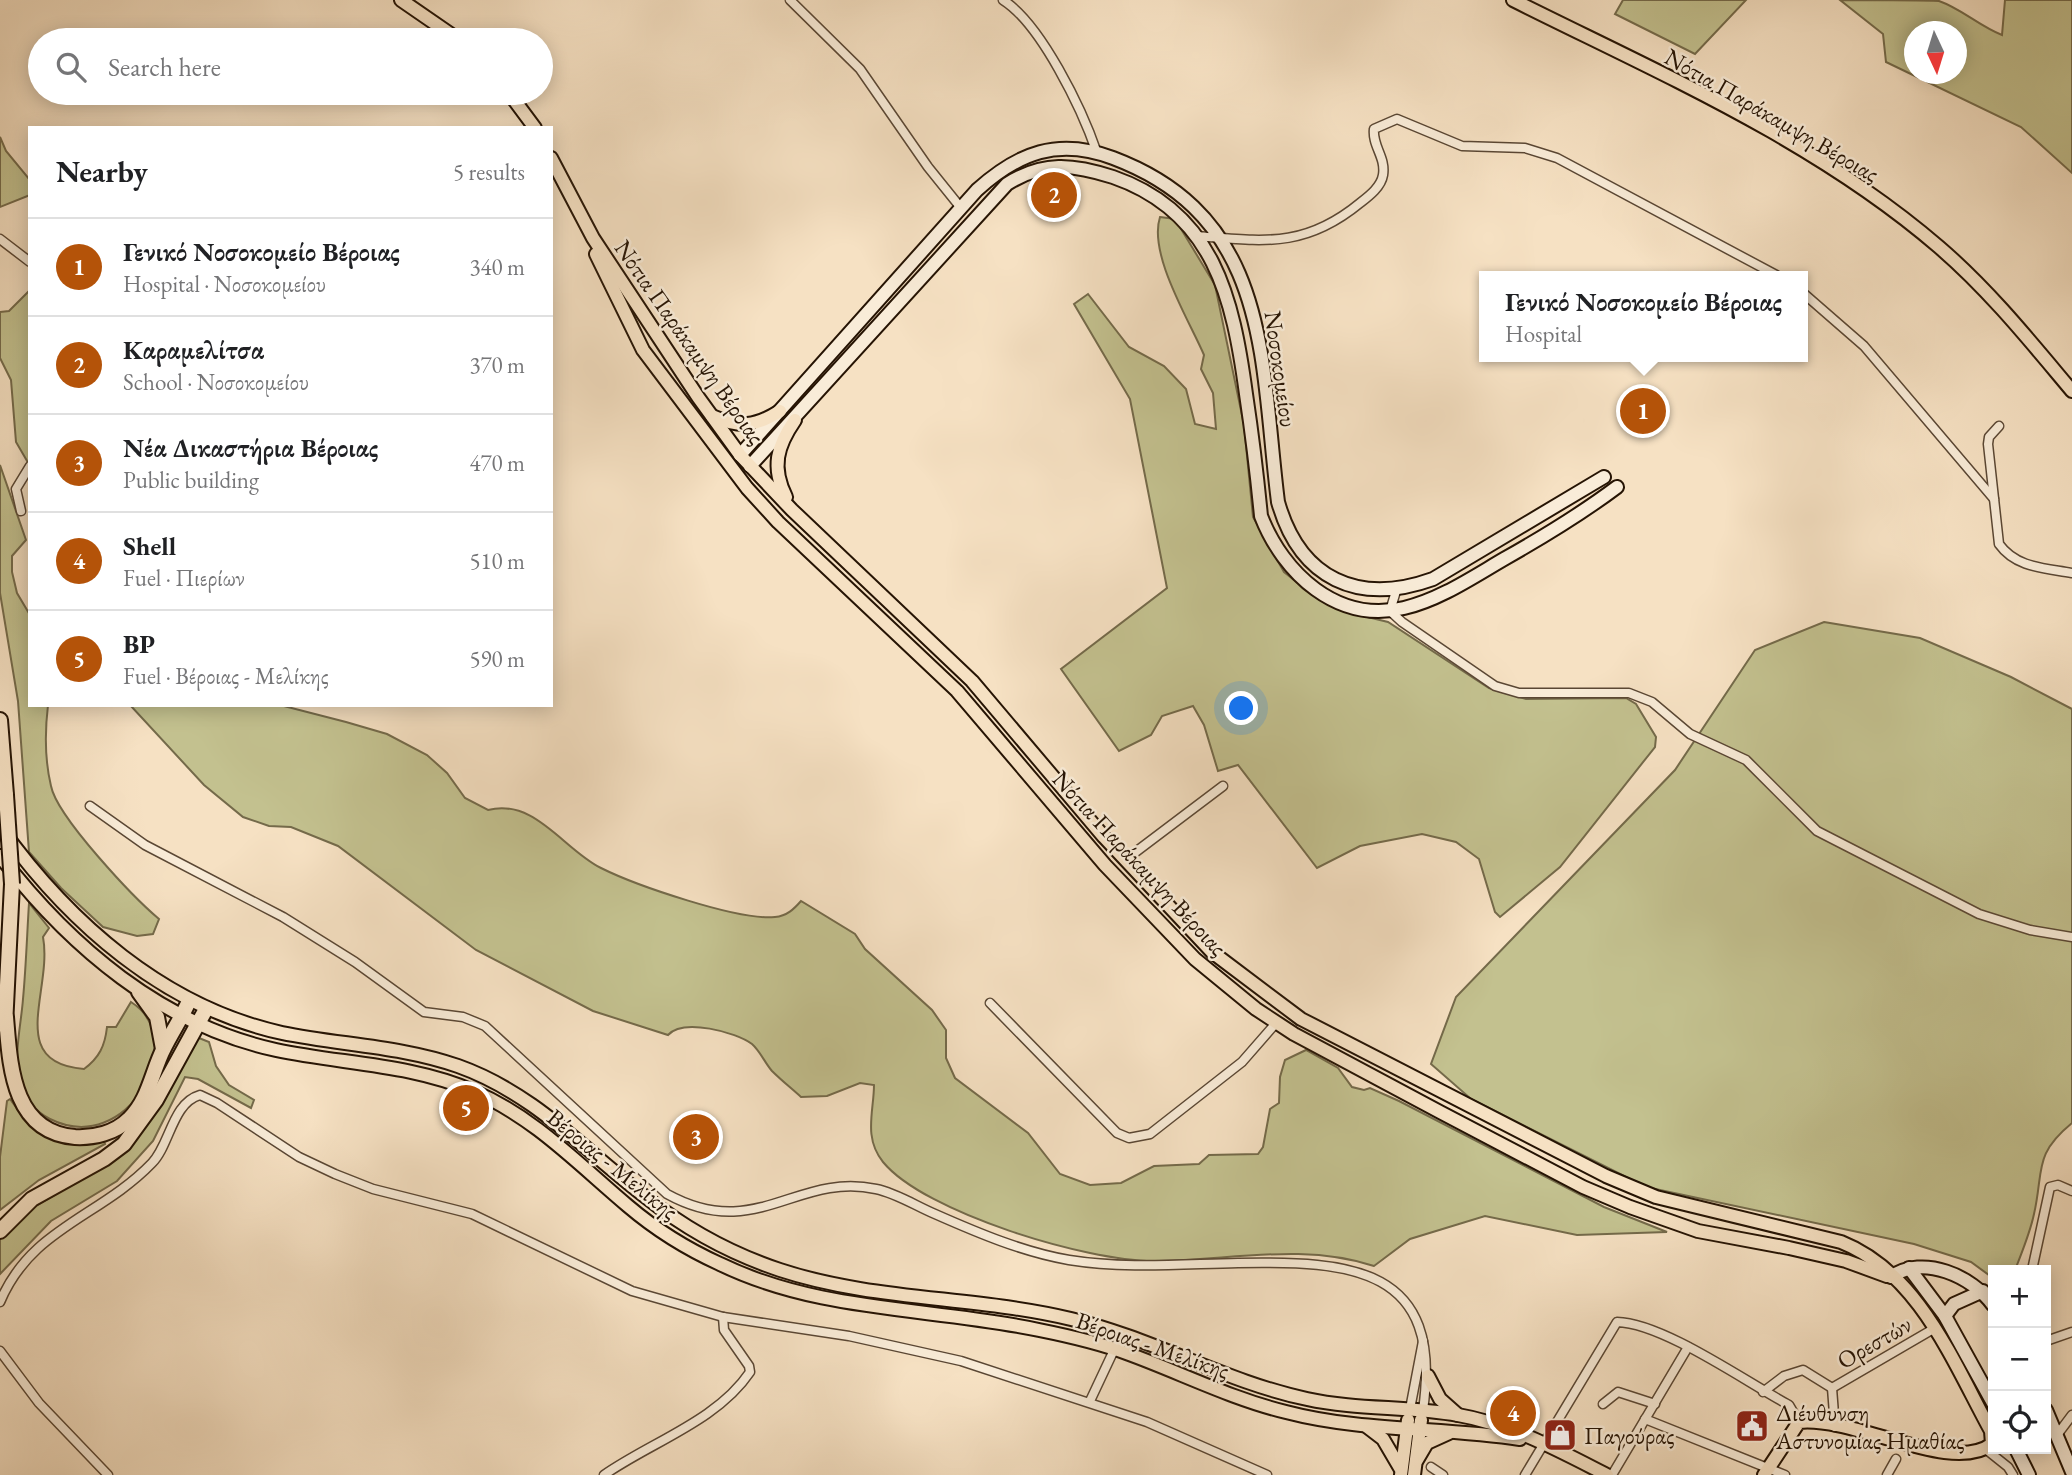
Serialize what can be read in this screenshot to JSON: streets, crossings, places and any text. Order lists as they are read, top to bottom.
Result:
{
  "streets": {
    "main road": ["Νότια Παράκαμψη Βέροιας", "Βέροιας - Μελίκης"],
    "street": ["Νοσοκομείου", "Ορεστών"]
  },
  "crossings": [
    ["Νότια Παράκαμψη Βέροιας", "Νοσοκομείου"],
    ["Νότια Παράκαμψη Βέροιας", "Ορεστών"]
  ],
  "places": {
    "public building": ["Διέυθυνση Αστυνομίας Ημαθίας"],
    "shop": ["Παγούρας"]
  },
  "north": "bottom",
  "page": {
    "search": "Search here",
    "heading": ["Nearby", "5 results"],
    "pins": [
      "2",
      "1",
      "5",
      "3",
      "4"
    ],
    "list": [
      {
        "mark": "1",
        "name": "Γενικό Νοσοκομείο Βέροιας",
        "note": "Hospital · Νοσοκομείου",
        "value": "340 m"
      },
      {
        "mark": "2",
        "name": "Καραμελίτσα",
        "note": "School · Νοσοκομείου",
        "value": "370 m"
      },
      {
        "mark": "3",
        "name": "Νέα Δικαστήρια Βέροιας",
        "note": "Public building",
        "value": "470 m"
      },
      {
        "mark": "4",
        "name": "Shell",
        "note": "Fuel · Πιερίων",
        "value": "510 m"
      },
      {
        "mark": "5",
        "name": "BP",
        "note": "Fuel · Βέροιας - Μελίκης",
        "value": "590 m"
      }
    ],
    "popup": ["Γενικό Νοσοκομείο Βέροιας", "Hospital"],
    "map_buttons": ["+", "−"]
  }
}
